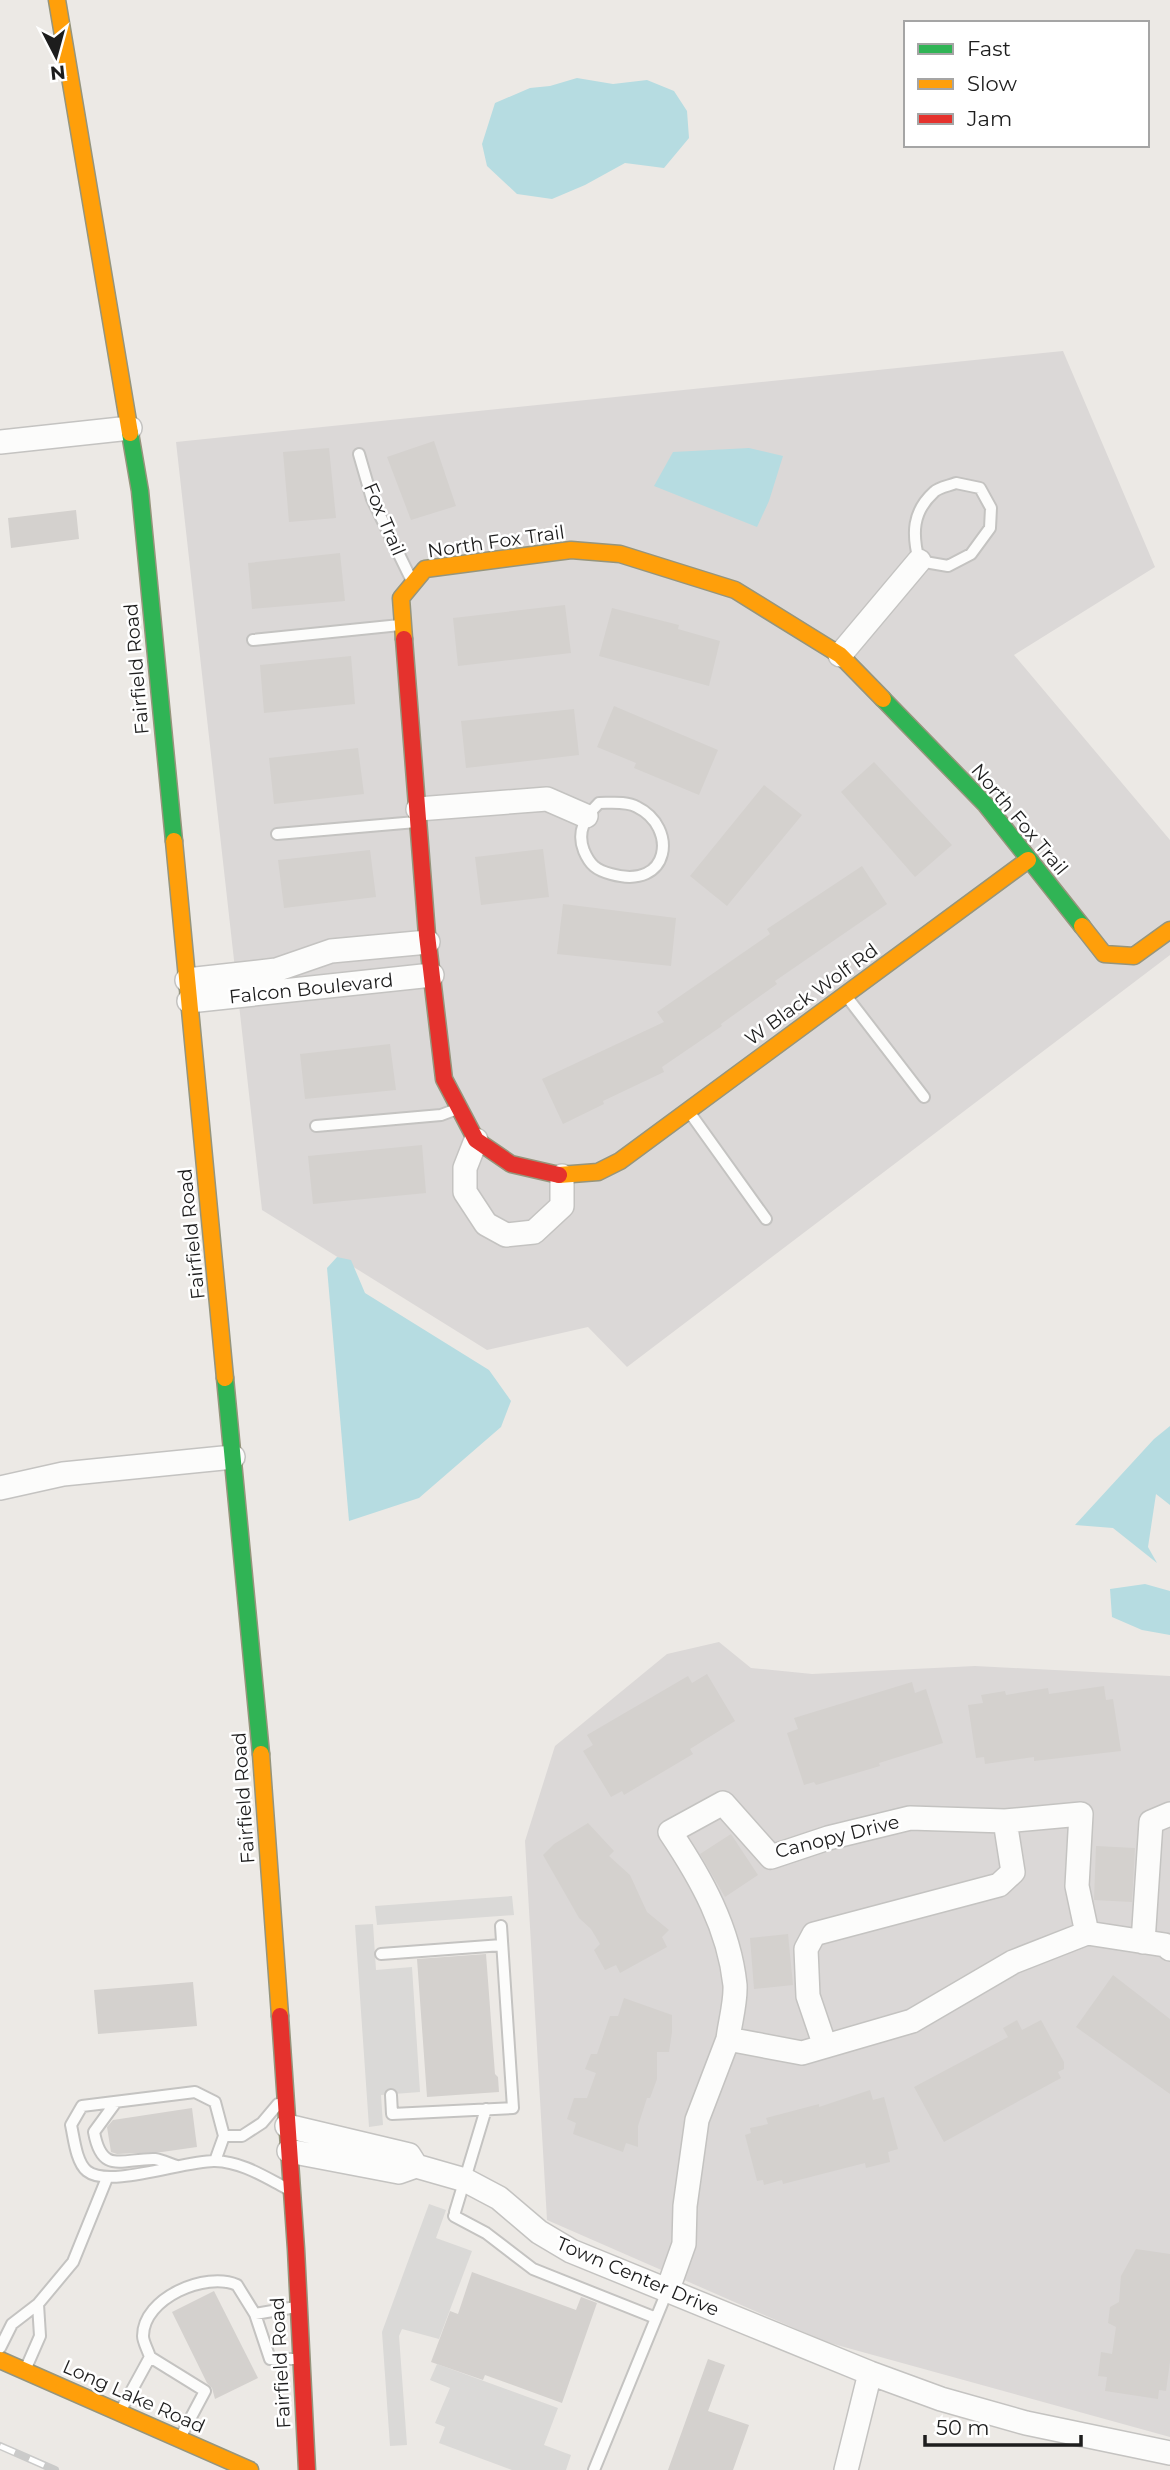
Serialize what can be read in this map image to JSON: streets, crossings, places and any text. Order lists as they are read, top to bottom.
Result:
{
  "streets": {
    "street": [
      "North Fox Trail",
      "Fairfield Road",
      "Falcon Boulevard",
      "W Black Wolf Rd",
      "Canopy Drive",
      "Town Center Drive",
      "Long Lake Road"
    ],
    "lane": ["Fox Trail"]
  },
  "crossings": [
    ["Fox Trail", "North Fox Trail"],
    ["North Fox Trail", "Falcon Boulevard"],
    ["North Fox Trail", "W Black Wolf Rd"],
    ["Fairfield Road", "Falcon Boulevard"],
    ["Fairfield Road", "Town Center Drive"]
  ],
  "legend": ["Fast", "Slow", "Jam"],
  "scale_bar": "50 m",
  "north": "bottom"
}
